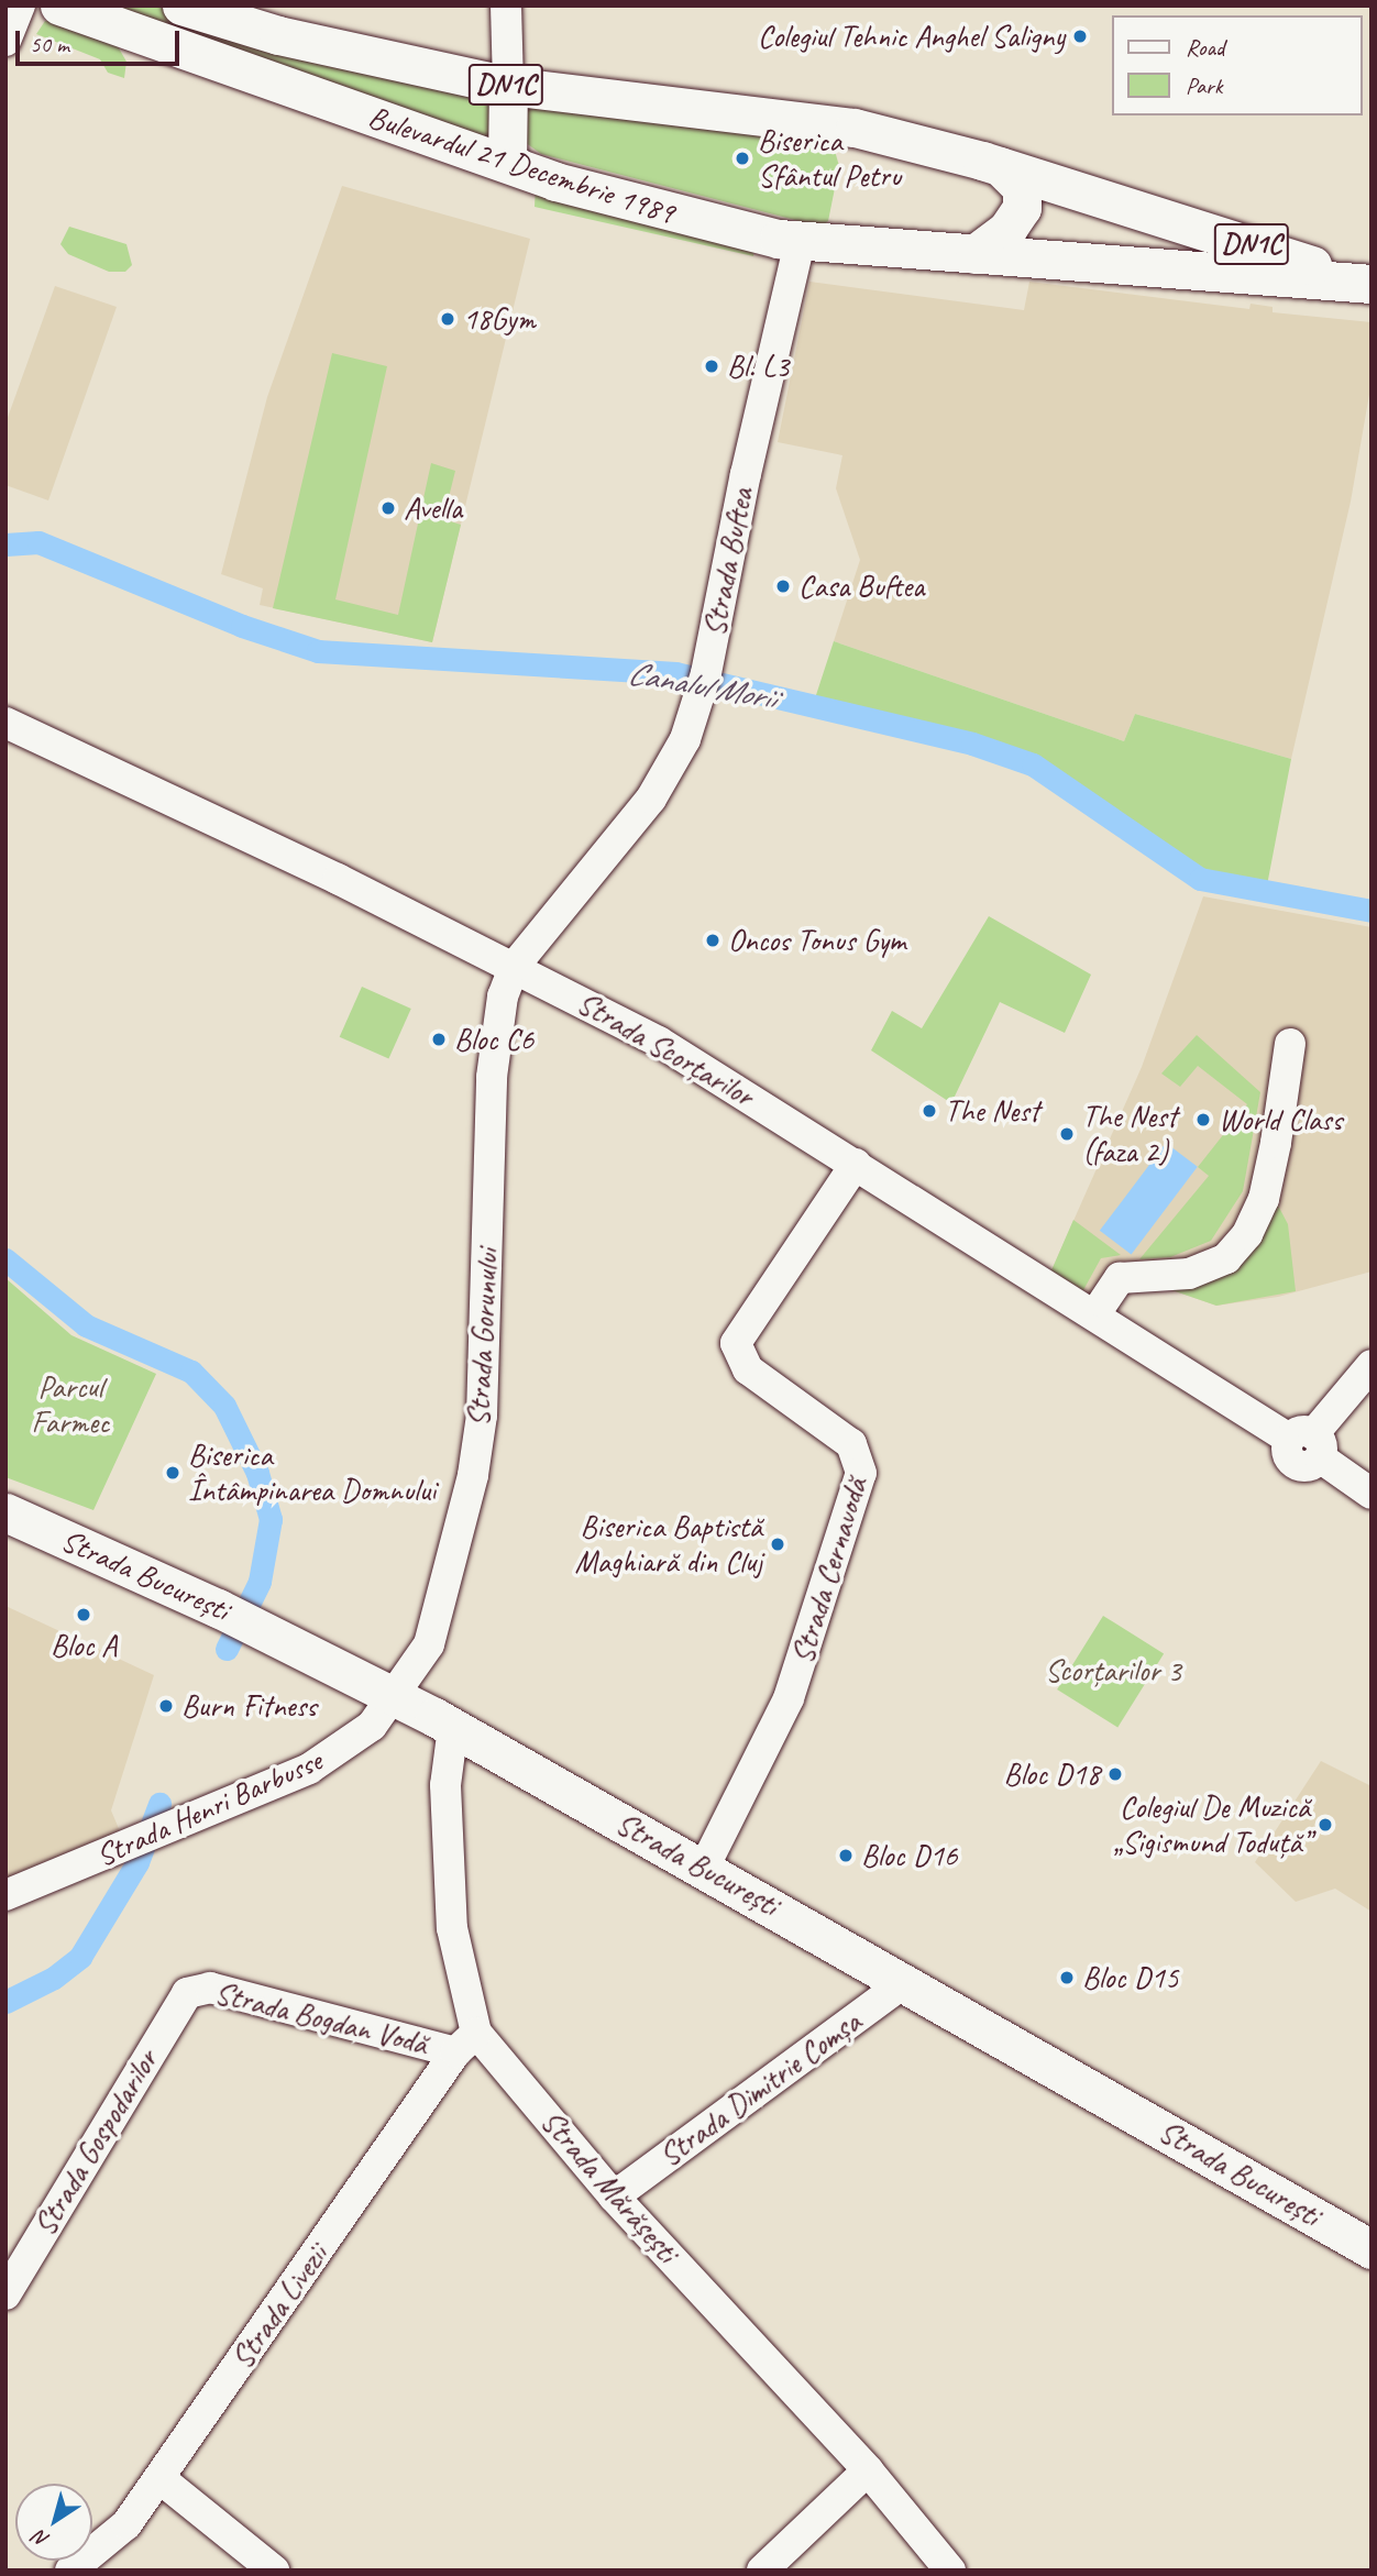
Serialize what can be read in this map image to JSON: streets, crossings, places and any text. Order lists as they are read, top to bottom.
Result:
{
  "streets": {
    "main road": ["DN1C", "Bulevardul 21 Decembrie 1989", "Strada București"],
    "street": [
      "Strada Buftea",
      "Strada Scorțarilor",
      "Strada Gorunului",
      "Strada Cernavodă",
      "Strada Henri Barbusse",
      "Strada Bogdan Vodă",
      "Strada Dimitrie Comșa",
      "Strada Gospodarilor",
      "Strada Mărășești",
      "Strada Livezii"
    ]
  },
  "crossings": [
    ["Bulevardul 21 Decembrie 1989", "Strada Buftea"],
    ["Strada Buftea", "Strada Scorțarilor"],
    ["Strada Buftea", "Strada Gorunului"],
    ["Strada Scorțarilor", "Strada Gorunului"],
    ["Strada Scorțarilor", "Strada Cernavodă"],
    ["Strada Gorunului", "Strada București"],
    ["Strada Gorunului", "Strada Henri Barbusse"],
    ["Strada Cernavodă", "Strada București"],
    ["Strada București", "Strada Henri Barbusse"],
    ["Strada București", "Strada Dimitrie Comșa"],
    ["Strada București", "Strada Mărășești"],
    ["Strada Bogdan Vodă", "Strada Gospodarilor"],
    ["Strada Bogdan Vodă", "Strada Mărășești"],
    ["Strada Bogdan Vodă", "Strada Livezii"],
    ["Strada Dimitrie Comșa", "Strada Mărășești"],
    ["Strada Mărășești", "Strada Livezii"]
  ],
  "water": ["Canalul Morii"],
  "parks": ["Parcul Farmec", "Scorțarilor 3"],
  "places": [
    "Colegiul Tehnic Anghel Saligny",
    "Biserica Sfântul Petru",
    "18Gym",
    "Bl. L3",
    "Avella",
    "Casa Buftea",
    "Oncos Tonus Gym",
    "Bloc C6",
    "The Nest",
    "World Class",
    "The Nest (faza 2)",
    "Biserica Întâmpinarea Domnului",
    "Biserica Baptistă Maghiară din Cluj",
    "Bloc A",
    "Burn Fitness",
    "Bloc D18",
    "Colegiul De Muzică „Sigismund Toduță”",
    "Bloc D16",
    "Bloc D15"
  ],
  "legend": ["Road", "Park"],
  "scale_bar": "50 m",
  "north": "bottom left"
}
